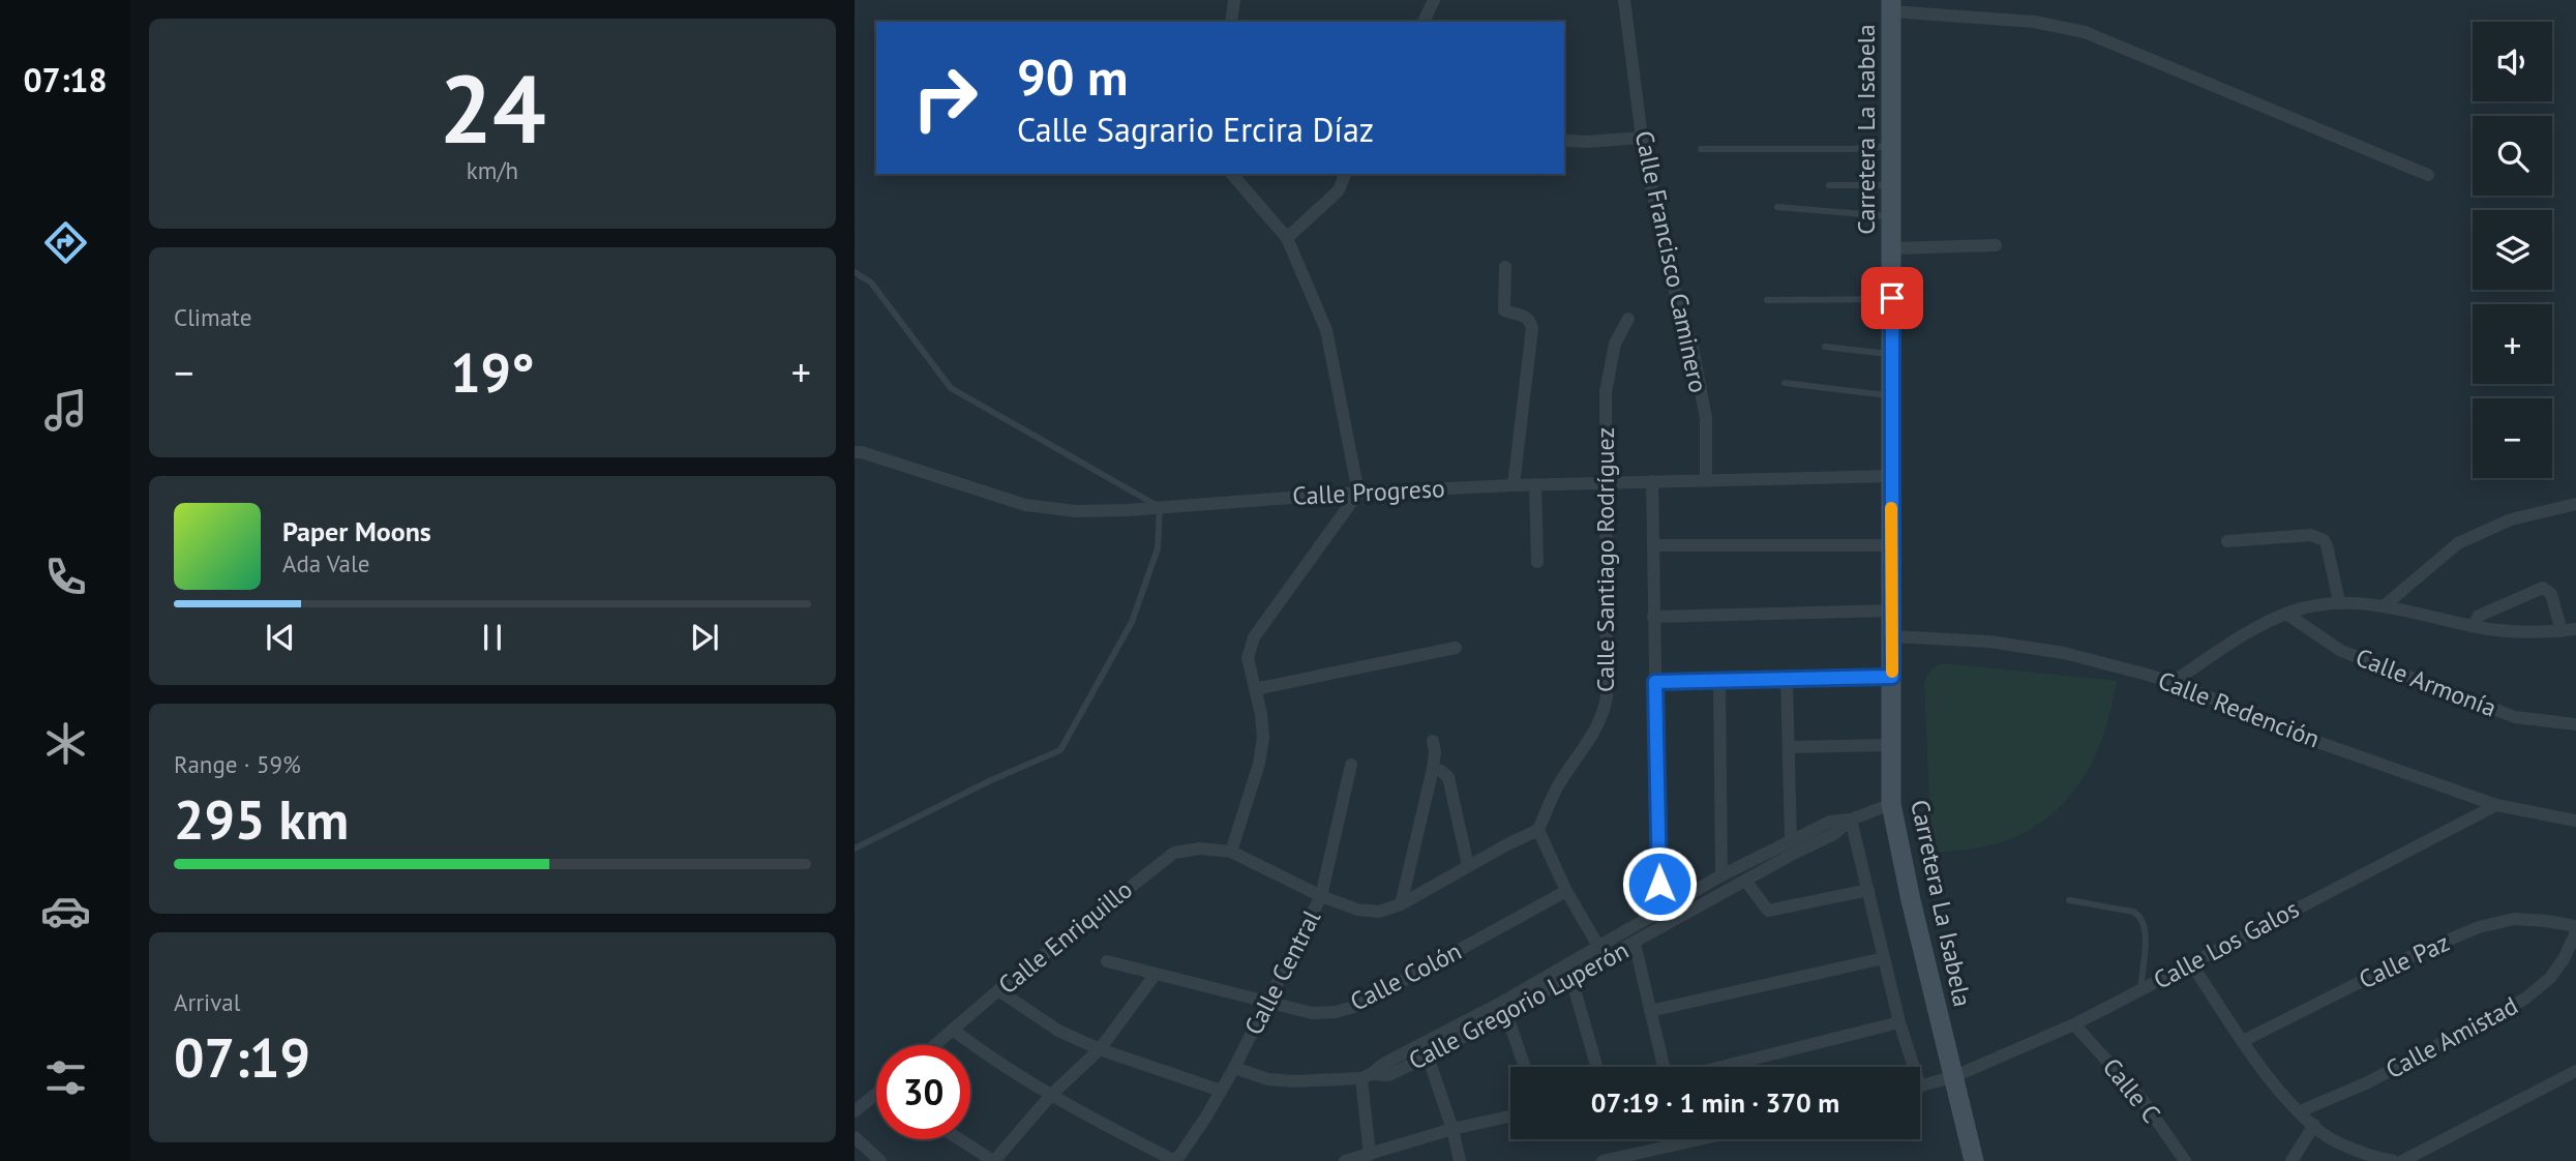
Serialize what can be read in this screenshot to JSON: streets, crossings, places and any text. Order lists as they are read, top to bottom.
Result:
{
  "streets": {
    "main road": ["Carretera La Isabela"],
    "street": [
      "Calle Francisco Caminero",
      "Calle Progreso",
      "Calle Santiago Rodríguez",
      "Calle Armonía",
      "Calle Redención",
      "Calle Enriquillo",
      "Calle Los Galos",
      "Calle Paz",
      "Calle Central",
      "Calle Colón",
      "Calle Gregorio Luperón",
      "Calle Amistad",
      "Calle C"
    ]
  },
  "crossings": [
    ["Carretera La Isabela", "Calle Progreso"],
    ["Carretera La Isabela", "Calle Redención"],
    ["Carretera La Isabela", "Calle Los Galos"],
    ["Carretera La Isabela", "Calle Gregorio Luperón"],
    ["Calle Francisco Caminero", "Calle Progreso"],
    ["Calle Progreso", "Calle Santiago Rodríguez"],
    ["Calle Redención", "Calle Los Galos"],
    ["Calle Los Galos", "Calle C"],
    ["Calle Central", "Calle Colón"],
    ["Calle Central", "Calle Gregorio Luperón"]
  ],
  "page": {
    "tabs": "07:18",
    "tile": [
      ["24", "km/h"],
      "Climate",
      ["Range · 59%", "295 km"],
      ["Arrival", "07:19"]
    ],
    "map_buttons": ["+", "−"],
    "turn": ["90 m", "Calle Sagrario Ercira Díaz"],
    "heat": ["−", "19°", "+"],
    "song": ["Paper Moons", "Ada Vale"],
    "limit": "30",
    "trip": "07:19 · 1 min · 370 m"
  }
}
